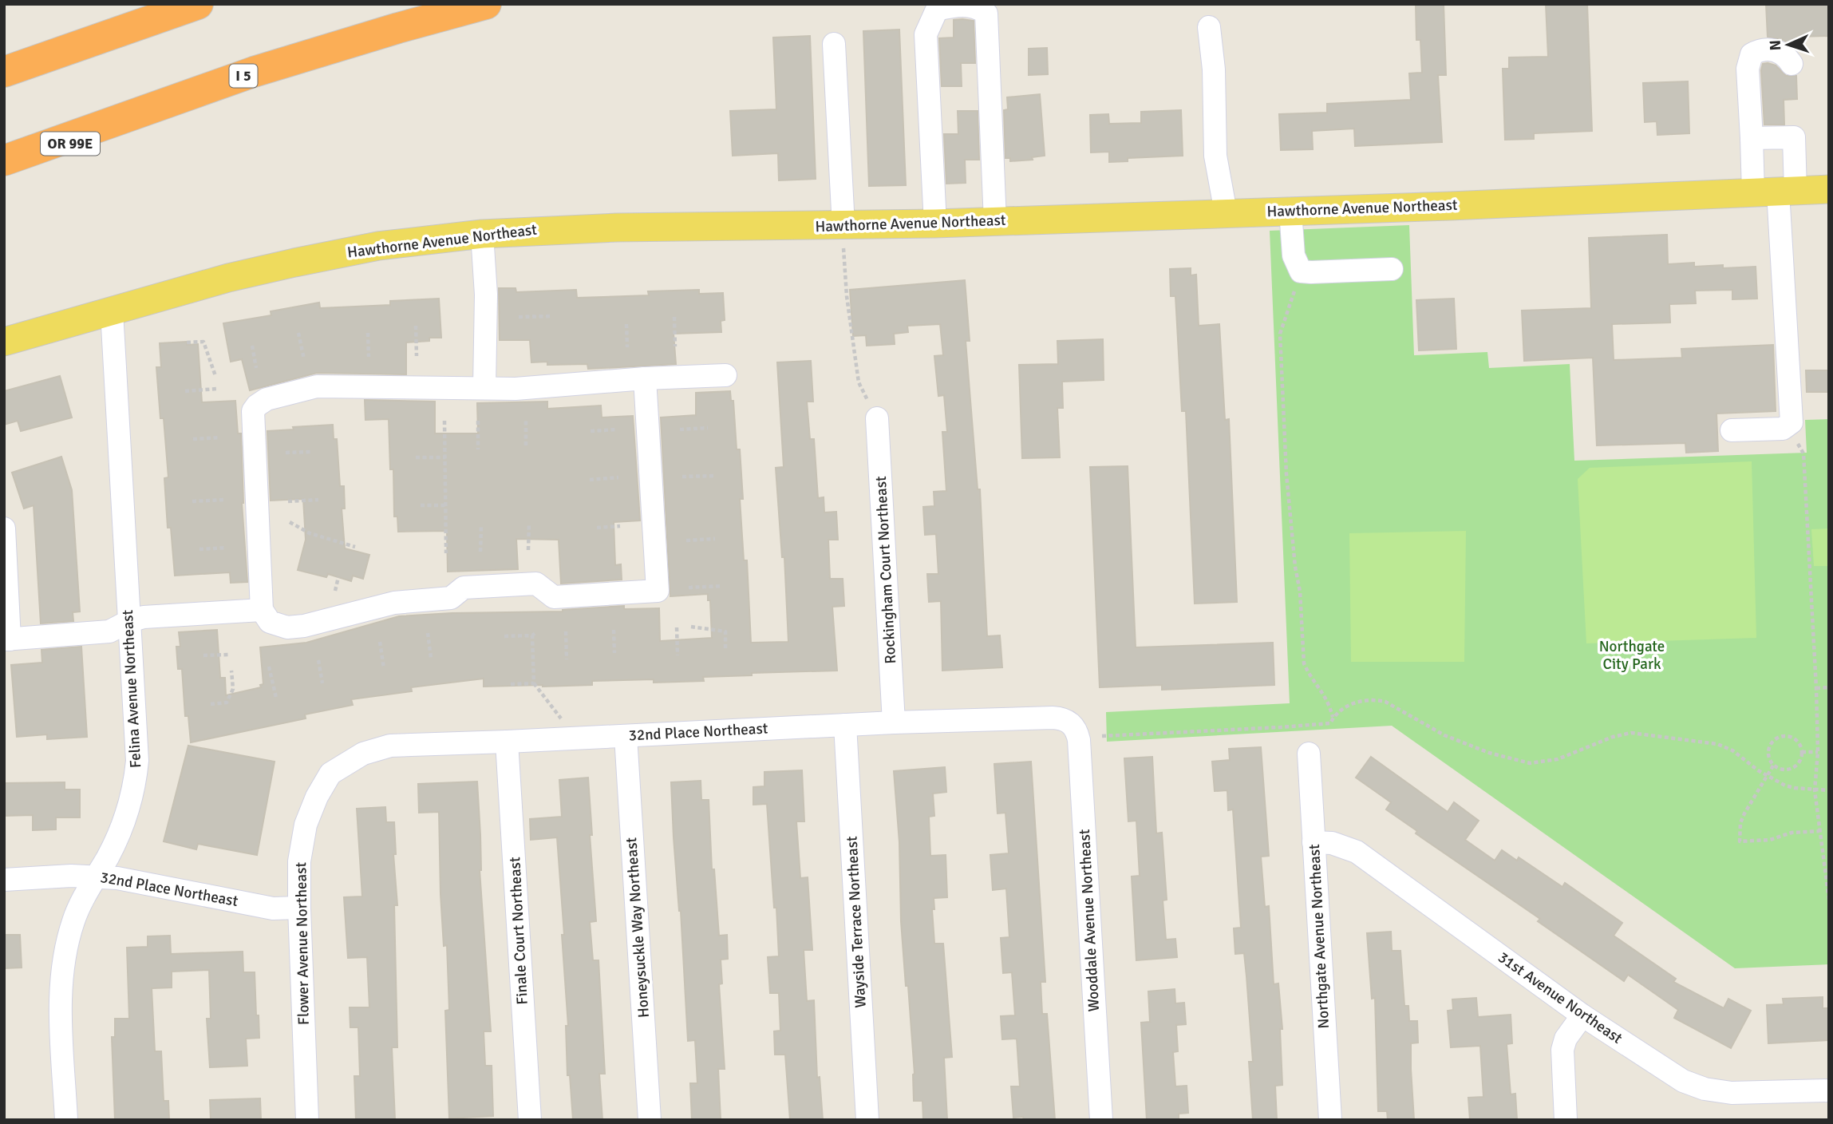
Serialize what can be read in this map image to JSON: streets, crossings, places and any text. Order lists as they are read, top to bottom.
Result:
{
  "streets": {
    "highway": ["I 5", "OR 99E"],
    "main road": ["Hawthorne Avenue Northeast"],
    "street": [
      "Rockingham Court Northeast",
      "Felina Avenue Northeast",
      "32nd Place Northeast",
      "Wooddale Avenue Northeast",
      "Wayside Terrace Northeast",
      "Honeysuckle Way Northeast",
      "Finale Court Northeast",
      "Northgate Avenue Northeast",
      "Flower Avenue Northeast",
      "31st Avenue Northeast"
    ]
  },
  "crossings": [
    ["I 5", "OR 99E"],
    ["Hawthorne Avenue Northeast", "Felina Avenue Northeast"],
    ["Rockingham Court Northeast", "32nd Place Northeast"],
    ["Felina Avenue Northeast", "32nd Place Northeast"],
    ["32nd Place Northeast", "Wooddale Avenue Northeast"],
    ["32nd Place Northeast", "Wayside Terrace Northeast"],
    ["32nd Place Northeast", "Honeysuckle Way Northeast"],
    ["32nd Place Northeast", "Finale Court Northeast"],
    ["32nd Place Northeast", "Flower Avenue Northeast"],
    ["Northgate Avenue Northeast", "31st Avenue Northeast"]
  ],
  "parks": ["Northgate City Park"],
  "north": "left"
}
